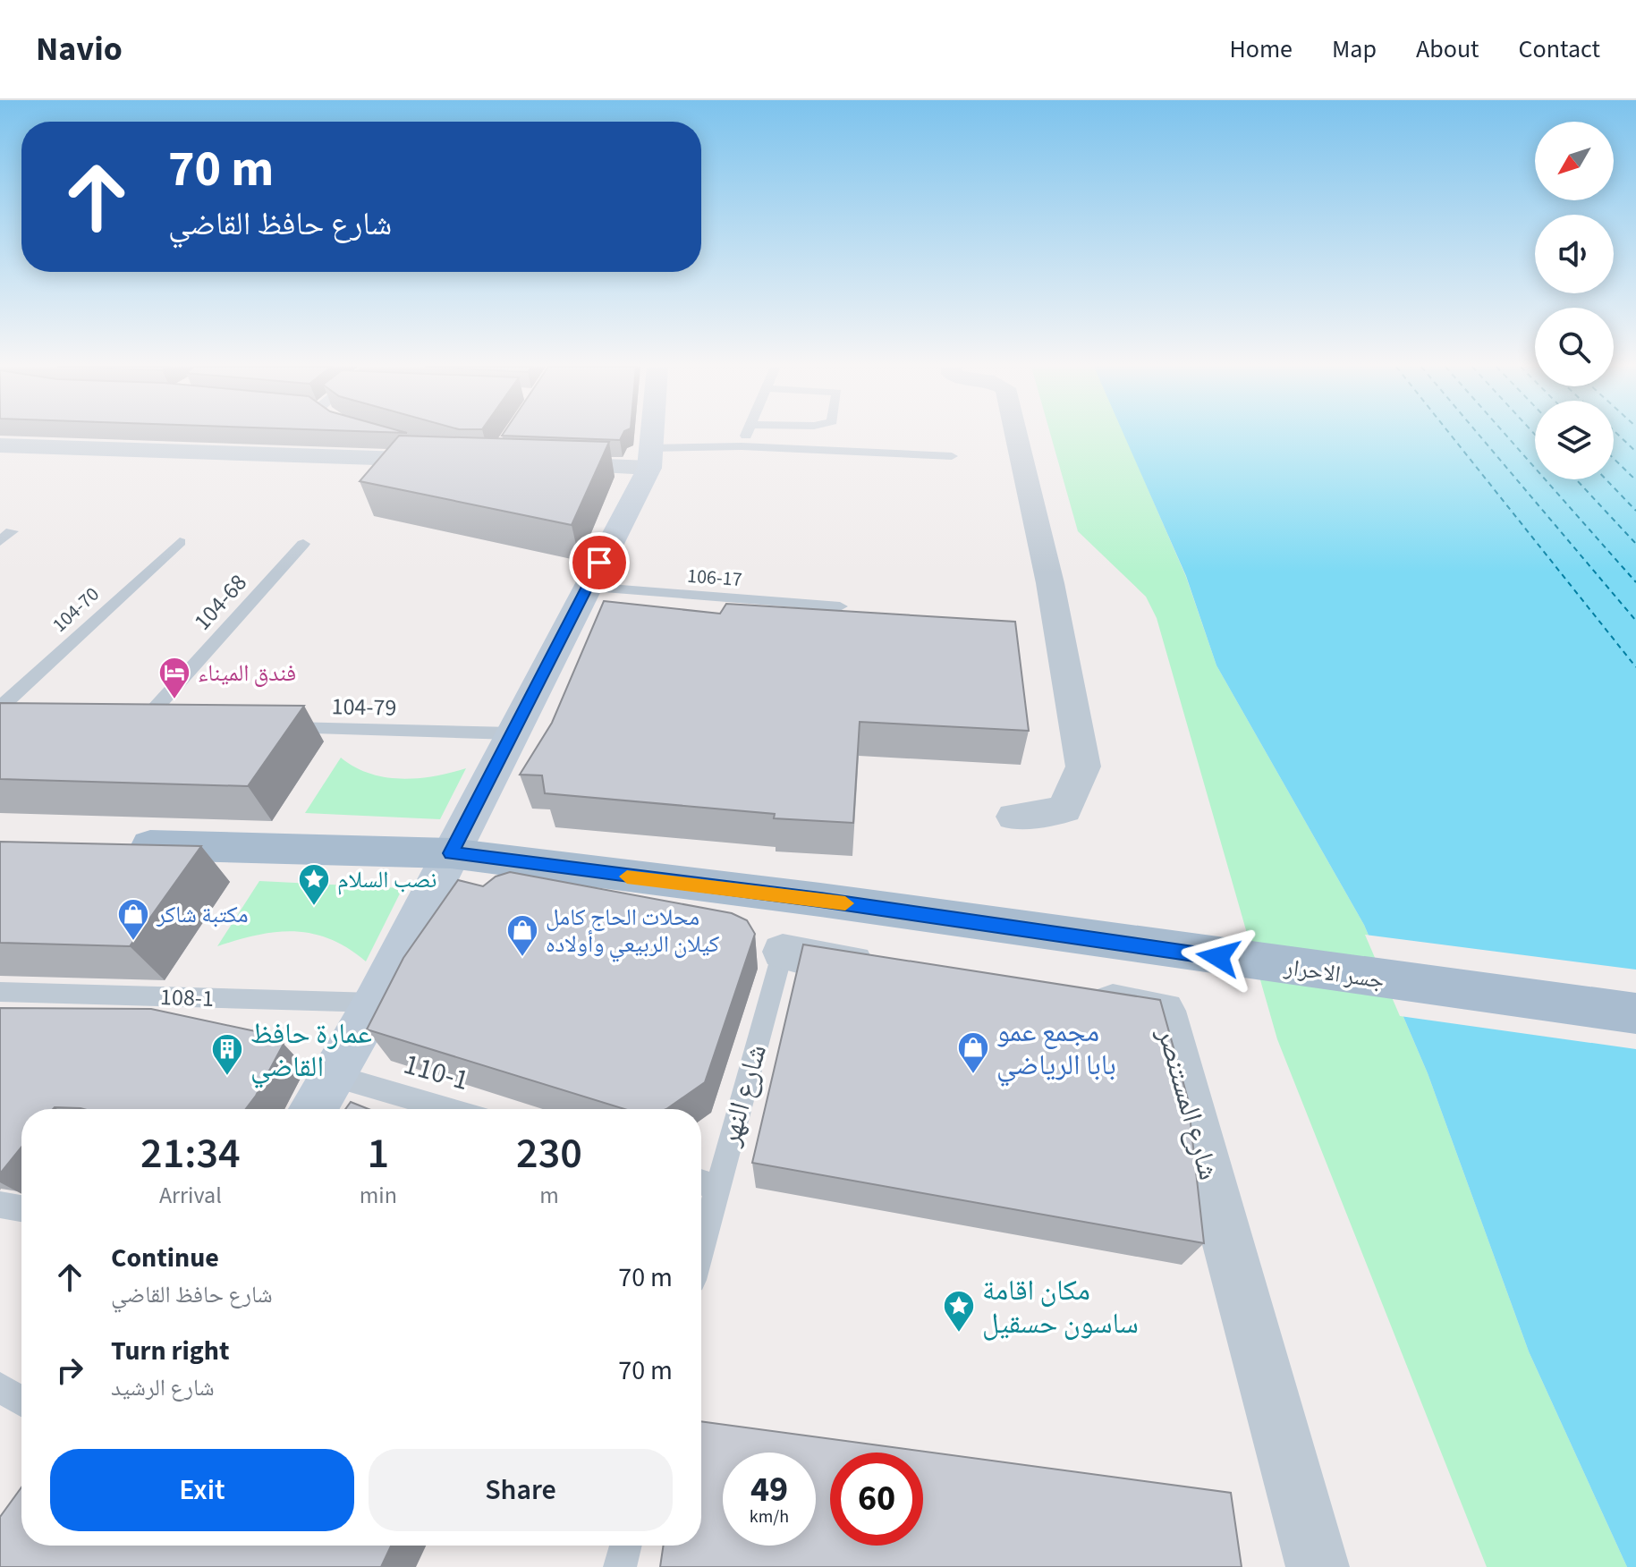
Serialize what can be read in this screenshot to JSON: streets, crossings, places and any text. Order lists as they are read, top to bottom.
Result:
{
  "streets": {
    "main road": ["جسر الاحرار"],
    "street": ["شارع المستنصر"],
    "lane": [
      "106-17",
      "104-68",
      "104-70",
      "104-79",
      "108-1",
      "110-1",
      "شارع النهر"
    ]
  },
  "places": {
    "hotel": ["فندق الميناء"],
    "place": ["نصب السلام", "مكان اقامة ساسون حسقيل"],
    "shop": ["مكتبة شاكر", "محلات الحاج كامل كيلان الربيعي وأولاده", "مجمع عمو بابا الرياضي"],
    "building": ["عمارة حافظ القاضي"]
  },
  "north": "bottom left",
  "page": {
    "header": "Navio",
    "nav": [
      "Home",
      "Map",
      "About",
      "Contact"
    ],
    "turn": ["70 m", "شارع حافظ القاضي"],
    "eta": [
      "21:34",
      "Arrival",
      "1",
      "min",
      "230",
      "m"
    ],
    "list": [
      {
        "name": "Continue",
        "note": "شارع حافظ القاضي",
        "value": "70 m"
      },
      {
        "name": "Turn right",
        "note": "شارع الرشيد",
        "value": "70 m"
      }
    ],
    "buttons": ["Exit", "Share"],
    "speed": "49 km/h",
    "limit": "60"
  }
}
